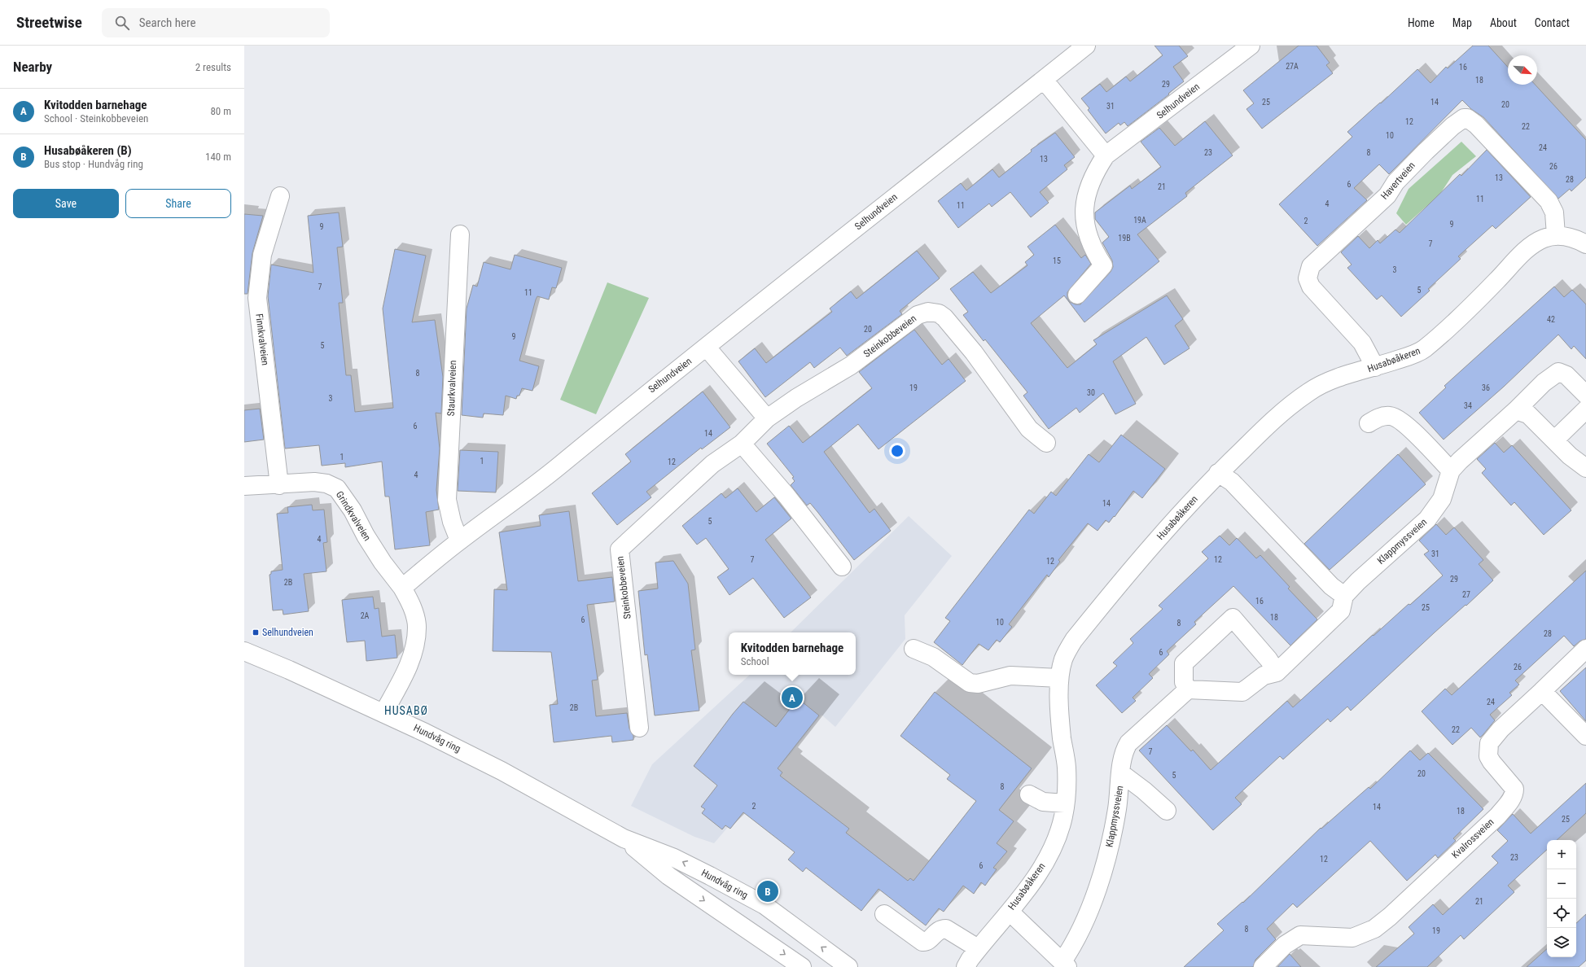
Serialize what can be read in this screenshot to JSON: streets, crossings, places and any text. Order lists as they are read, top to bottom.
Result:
{
  "streets": {
    "street": [
      "Selhundveien",
      "Havertveien",
      "Steinkobbeveien",
      "Finnkvalveien",
      "Husabøåkeren",
      "Staurkvalveien",
      "Grindkvalveien",
      "Klappmyssveien",
      "Hundvåg ring",
      "Kvalrossveien"
    ]
  },
  "crossings": [
    ["Selhundveien", "Staurkvalveien"],
    ["Selhundveien", "Grindkvalveien"],
    ["Havertveien", "Husabøåkeren"],
    ["Finnkvalveien", "Grindkvalveien"]
  ],
  "districts": ["HUSABØ"],
  "places": {
    "transit": ["Selhundveien"]
  },
  "house_numbers": [
    "27A",
    "16",
    "18",
    "29",
    "25",
    "14",
    "20",
    "31",
    "12",
    "22",
    "10",
    "24",
    "23",
    "8",
    "13",
    "26",
    "13",
    "28",
    "6",
    "21",
    "11",
    "4",
    "11",
    "19A",
    "2",
    "9",
    "9",
    "19B",
    "7",
    "15",
    "3",
    "7",
    "5",
    "11",
    "42",
    "20",
    "9",
    "5",
    "8",
    "19",
    "36",
    "30",
    "3",
    "34",
    "6",
    "14",
    "1",
    "1",
    "12",
    "4",
    "14",
    "5",
    "4",
    "31",
    "7",
    "12",
    "12",
    "29",
    "2B",
    "27",
    "16",
    "25",
    "2A",
    "18",
    "6",
    "10",
    "8",
    "28",
    "6",
    "26",
    "24",
    "2B",
    "22",
    "7",
    "20",
    "5",
    "8",
    "2",
    "14",
    "18",
    "25",
    "23",
    "12",
    "6",
    "21",
    "8",
    "19"
  ],
  "north": "bottom right",
  "page": {
    "header": "Streetwise",
    "search": "Search here",
    "nav": [
      "Home",
      "Map",
      "About",
      "Contact"
    ],
    "heading": ["Nearby", "2 results"],
    "list": [
      {
        "mark": "A",
        "name": "Kvitodden barnehage",
        "note": "School · Steinkobbeveien",
        "value": "80 m"
      },
      {
        "mark": "B",
        "name": "Husabøåkeren (B)",
        "note": "Bus stop · Hundvåg ring",
        "value": "140 m"
      }
    ],
    "buttons": ["Save", "Share"],
    "popup": ["Kvitodden barnehage", "School"],
    "pins": ["A", "B"],
    "map_buttons": ["+", "−"]
  }
}
